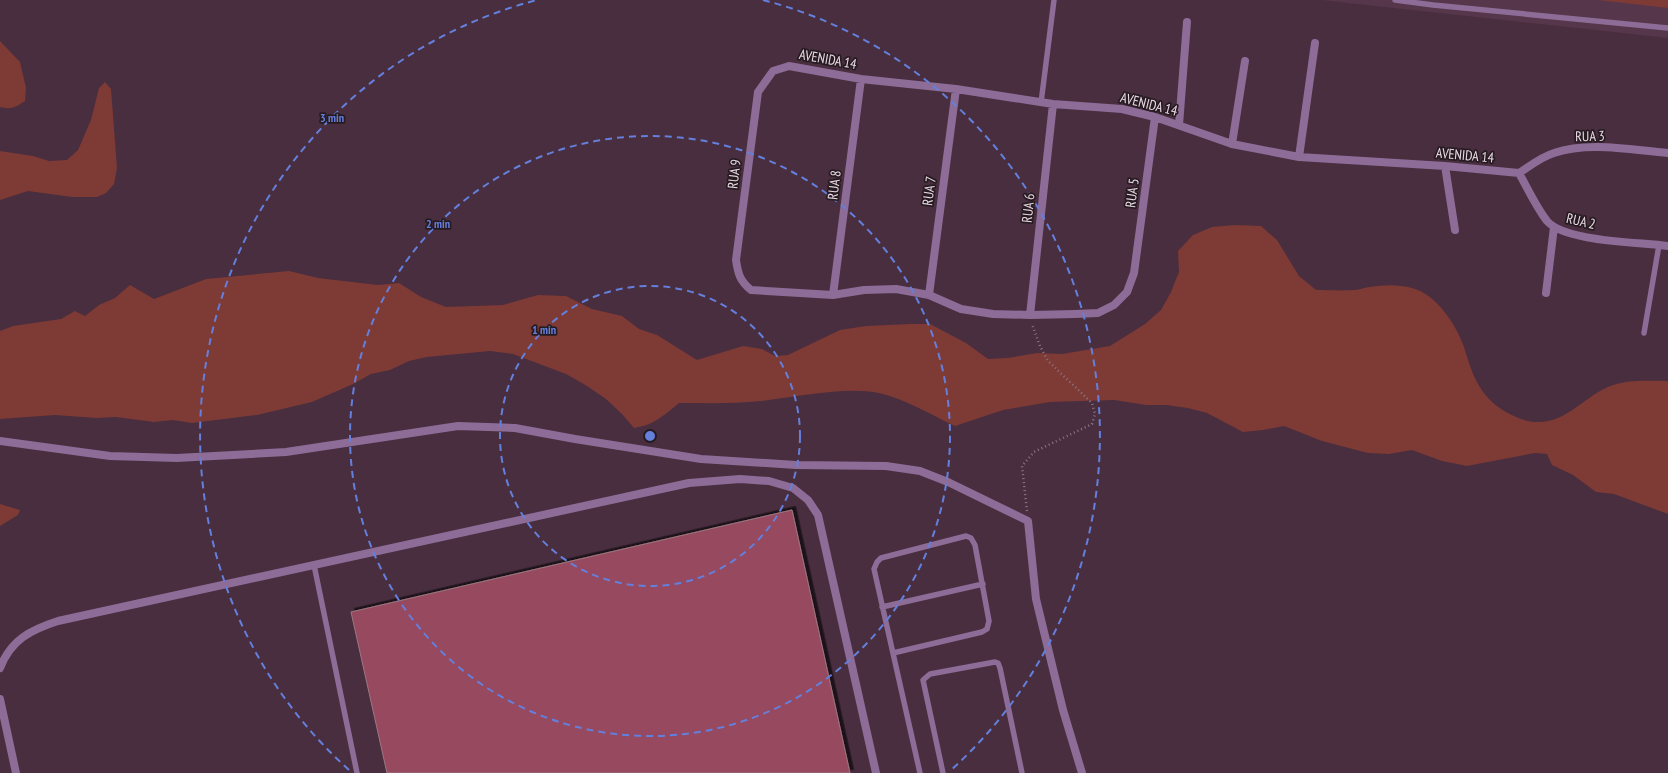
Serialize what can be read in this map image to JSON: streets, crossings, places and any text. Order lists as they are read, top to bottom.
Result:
{
  "streets": {
    "street": [
      "AVENIDA 14",
      "RUA 3",
      "RUA 9",
      "RUA 8",
      "RUA 7",
      "RUA 5",
      "RUA 6",
      "RUA 2"
    ]
  },
  "crossings": [
    ["AVENIDA 14", "RUA 3"],
    ["AVENIDA 14", "RUA 9"],
    ["AVENIDA 14", "RUA 8"],
    ["AVENIDA 14", "RUA 7"],
    ["AVENIDA 14", "RUA 5"],
    ["AVENIDA 14", "RUA 6"],
    ["AVENIDA 14", "RUA 2"],
    ["RUA 3", "RUA 2"],
    ["RUA 9", "RUA 5"],
    ["RUA 8", "RUA 5"],
    ["RUA 7", "RUA 5"],
    ["RUA 5", "RUA 6"]
  ],
  "rings": ["3 min", "2 min", "1 min"]
}
